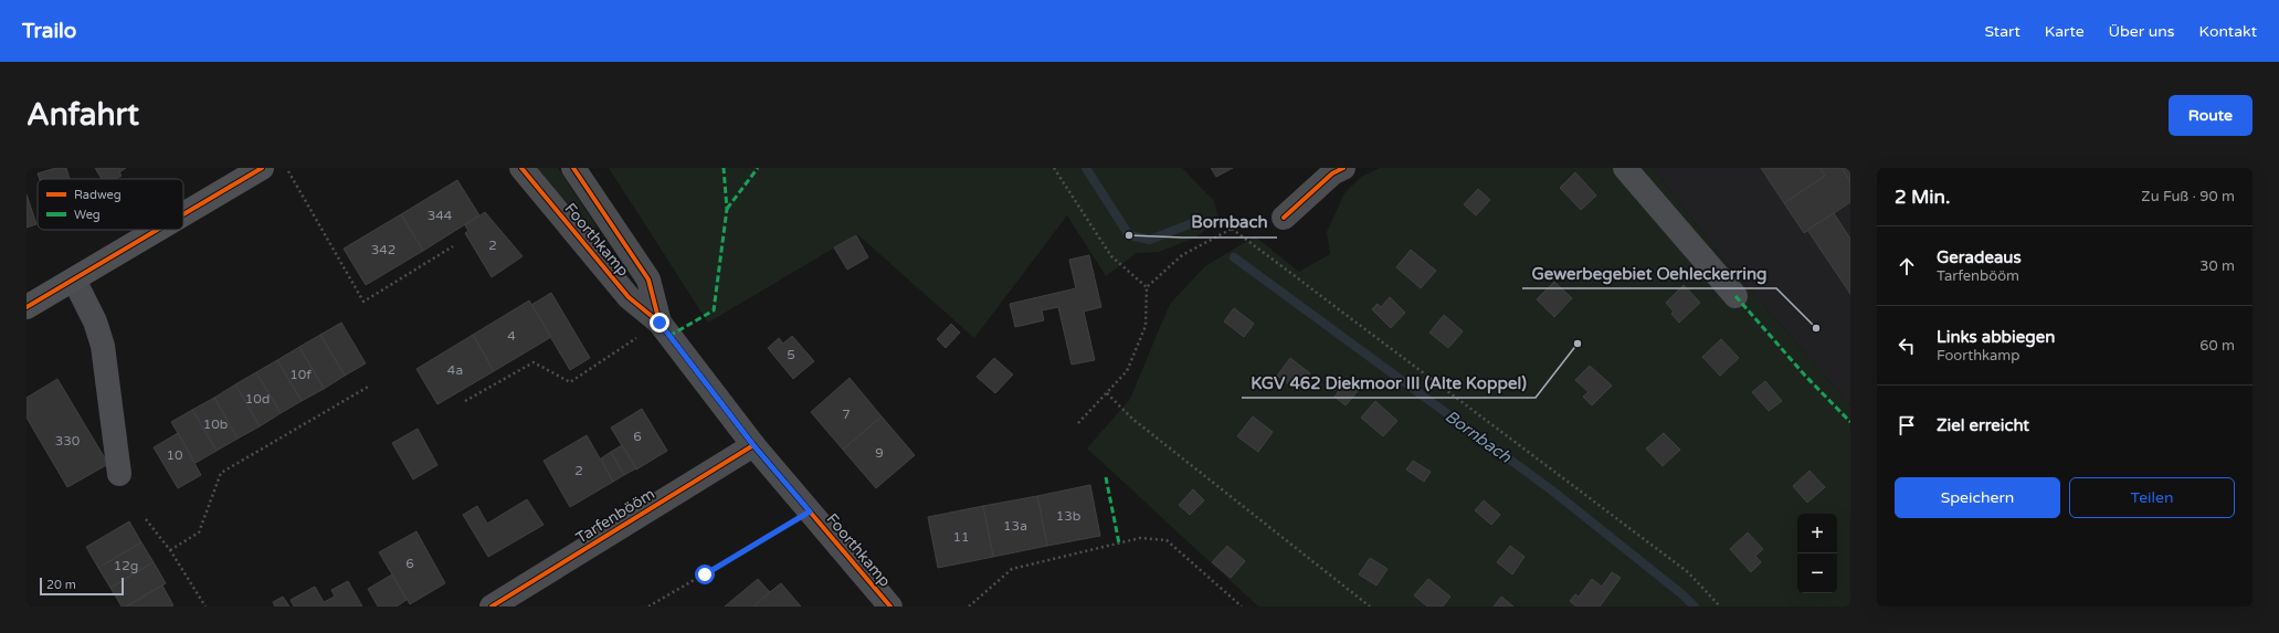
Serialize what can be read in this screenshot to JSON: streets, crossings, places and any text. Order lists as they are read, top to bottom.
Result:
{
  "streets": {
    "street": ["Foorthkamp", "Tarfenbööm"]
  },
  "crossings": [
    ["Foorthkamp", "Tarfenbööm"]
  ],
  "water": ["Bornbach"],
  "places": ["Bornbach", "Gewerbegebiet Oehleckerring", "KGV 462 Diekmoor III (Alte Koppel)"],
  "house_numbers": [
    "344",
    "2",
    "342",
    "4",
    "5",
    "4a",
    "10f",
    "10d",
    "7",
    "10b",
    "6",
    "330",
    "9",
    "10",
    "2",
    "13b",
    "13a",
    "11",
    "6",
    "12g"
  ],
  "legend": ["Radweg", "Weg"],
  "scale_bar": "20 m",
  "page": {
    "header": "Trailo",
    "nav": [
      "Start",
      "Karte",
      "Über uns",
      "Kontakt"
    ],
    "buttons": [
      "Route",
      ["Speichern", "Teilen"]
    ],
    "title": "Anfahrt",
    "heading": ["2 Min.", "Zu Fuß · 90 m"],
    "list": [
      ["Geradeaus", "Tarfenbööm", "30 m"],
      ["Links abbiegen", "Foorthkamp", "60 m"],
      "Ziel erreicht"
    ],
    "map_buttons": ["+", "−"],
    "scale": "20 m"
  }
}
